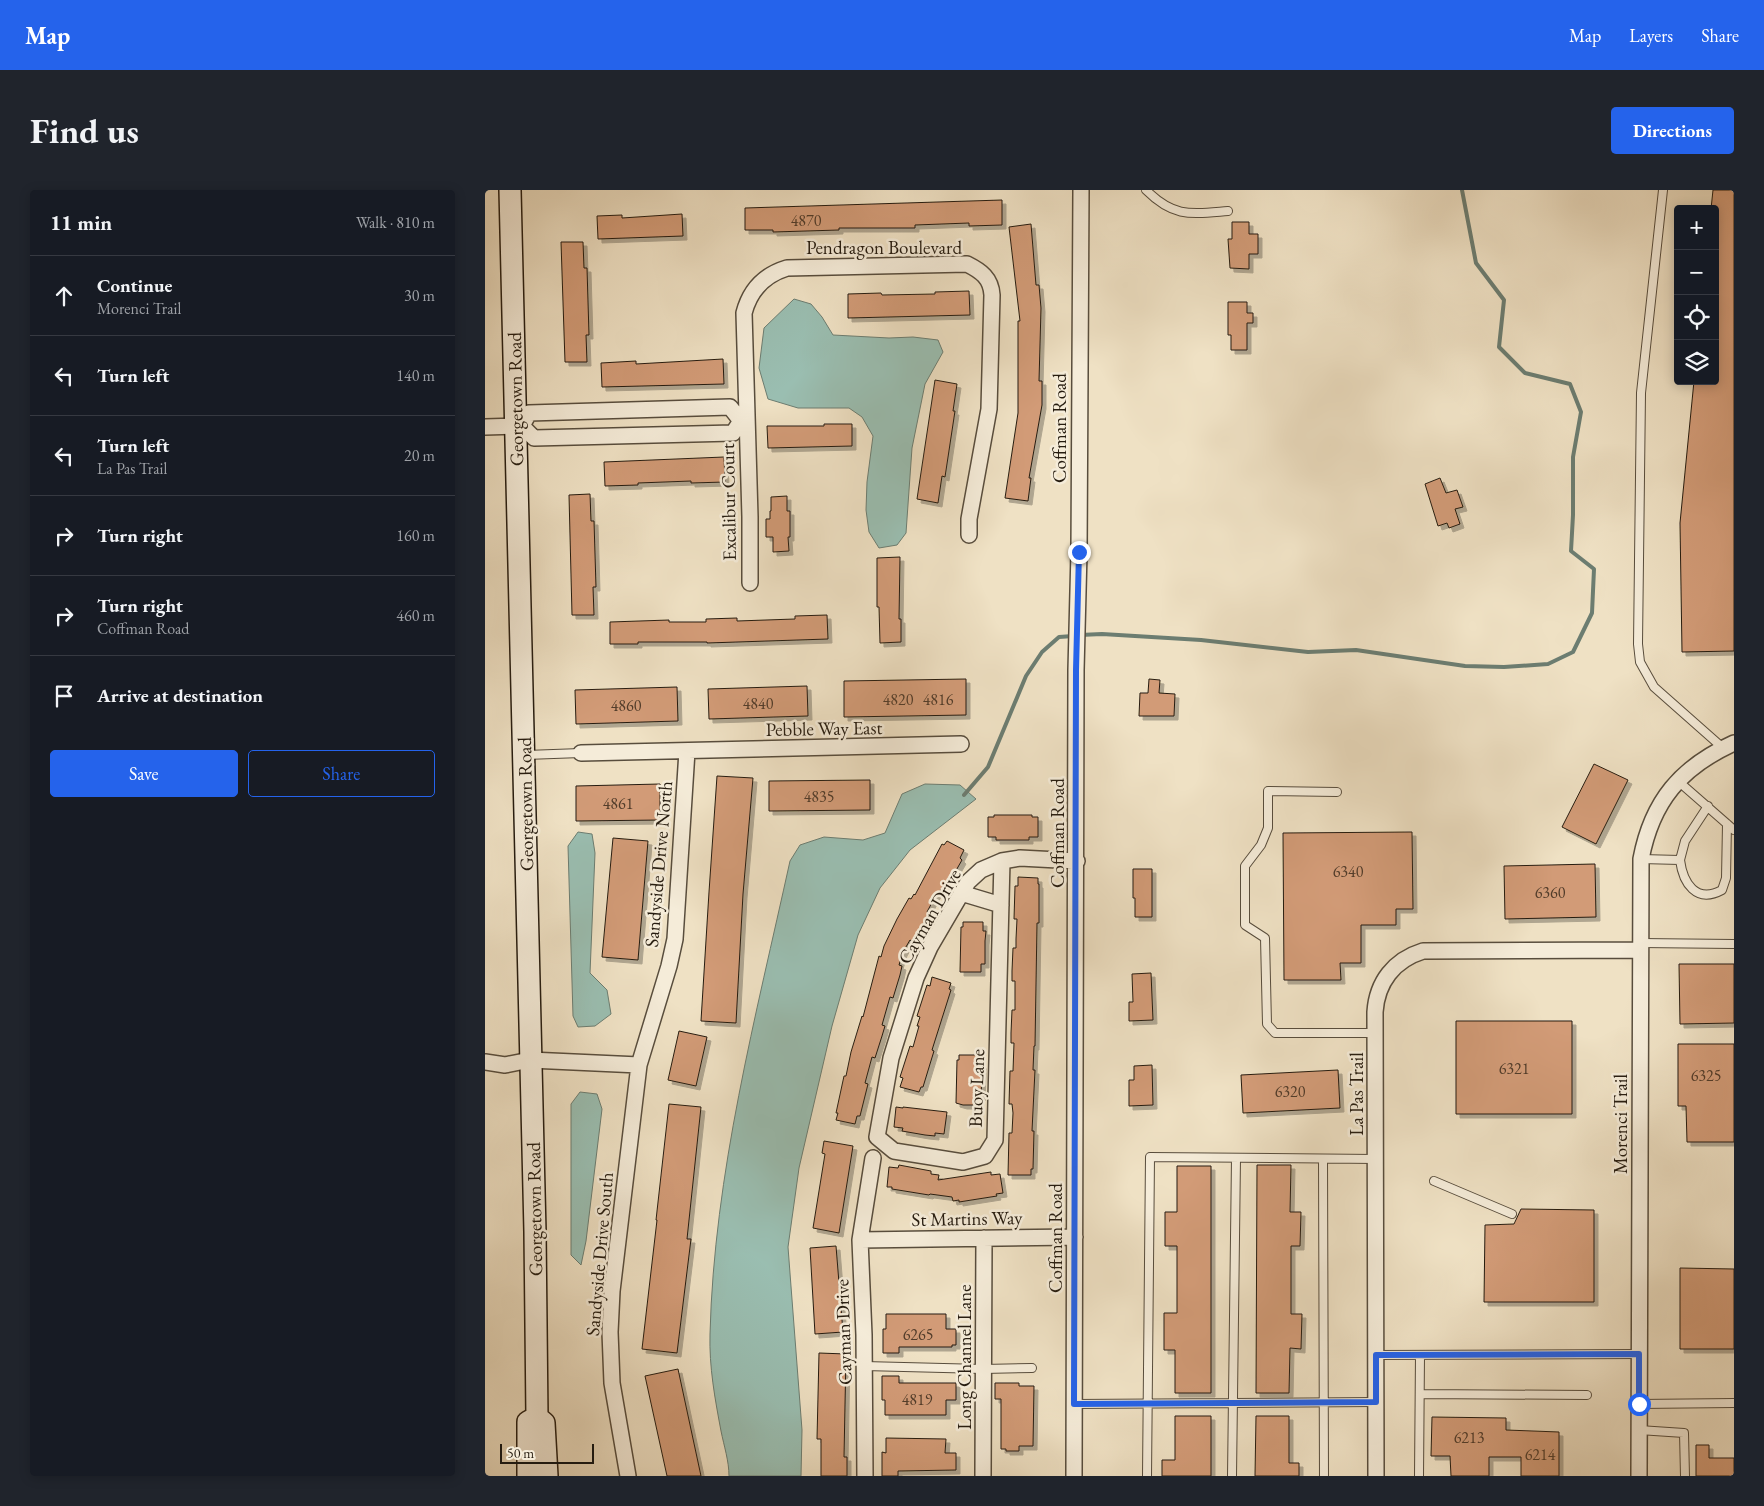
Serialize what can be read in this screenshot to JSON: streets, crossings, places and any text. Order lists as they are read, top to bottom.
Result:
{
  "streets": {
    "main road": ["Georgetown Road"],
    "street": [
      "Pendragon Boulevard",
      "Coffman Road",
      "Excalibur Court",
      "Pebble Way East",
      "Sandyside Drive North",
      "Cayman Drive",
      "Buoy Lane",
      "La Pas Trail",
      "Morenci Trail",
      "St Martins Way",
      "Sandyside Drive South",
      "Long Channel Lane"
    ]
  },
  "crossings": [
    ["Pendragon Boulevard", "Excalibur Court"],
    ["Coffman Road", "Cayman Drive"],
    ["Coffman Road", "St Martins Way"],
    ["Pebble Way East", "Sandyside Drive North"],
    ["Sandyside Drive North", "Sandyside Drive South"],
    ["Cayman Drive", "Buoy Lane"],
    ["Cayman Drive", "St Martins Way"],
    ["La Pas Trail", "Morenci Trail"],
    ["St Martins Way", "Long Channel Lane"]
  ],
  "house_numbers": [
    "4870",
    "4820",
    "4816",
    "4840",
    "4860",
    "4835",
    "4861",
    "6340",
    "6360",
    "6321",
    "6325",
    "6320",
    "6265",
    "4819",
    "6213",
    "6214"
  ],
  "scale_bar": "50 m",
  "page": {
    "header": "Map",
    "nav": ["Map", "Layers", "Share"],
    "buttons": [
      "Directions",
      ["Save", "Share"]
    ],
    "title": "Find us",
    "heading": ["11 min", "Walk · 810 m"],
    "map_buttons": ["+", "−"],
    "list": [
      ["Continue", "Morenci Trail", "30 m"],
      ["Turn left", "140 m"],
      ["Turn left", "La Pas Trail", "20 m"],
      ["Turn right", "160 m"],
      ["Turn right", "Coffman Road", "460 m"],
      "Arrive at destination"
    ],
    "scale": "50 m"
  }
}
